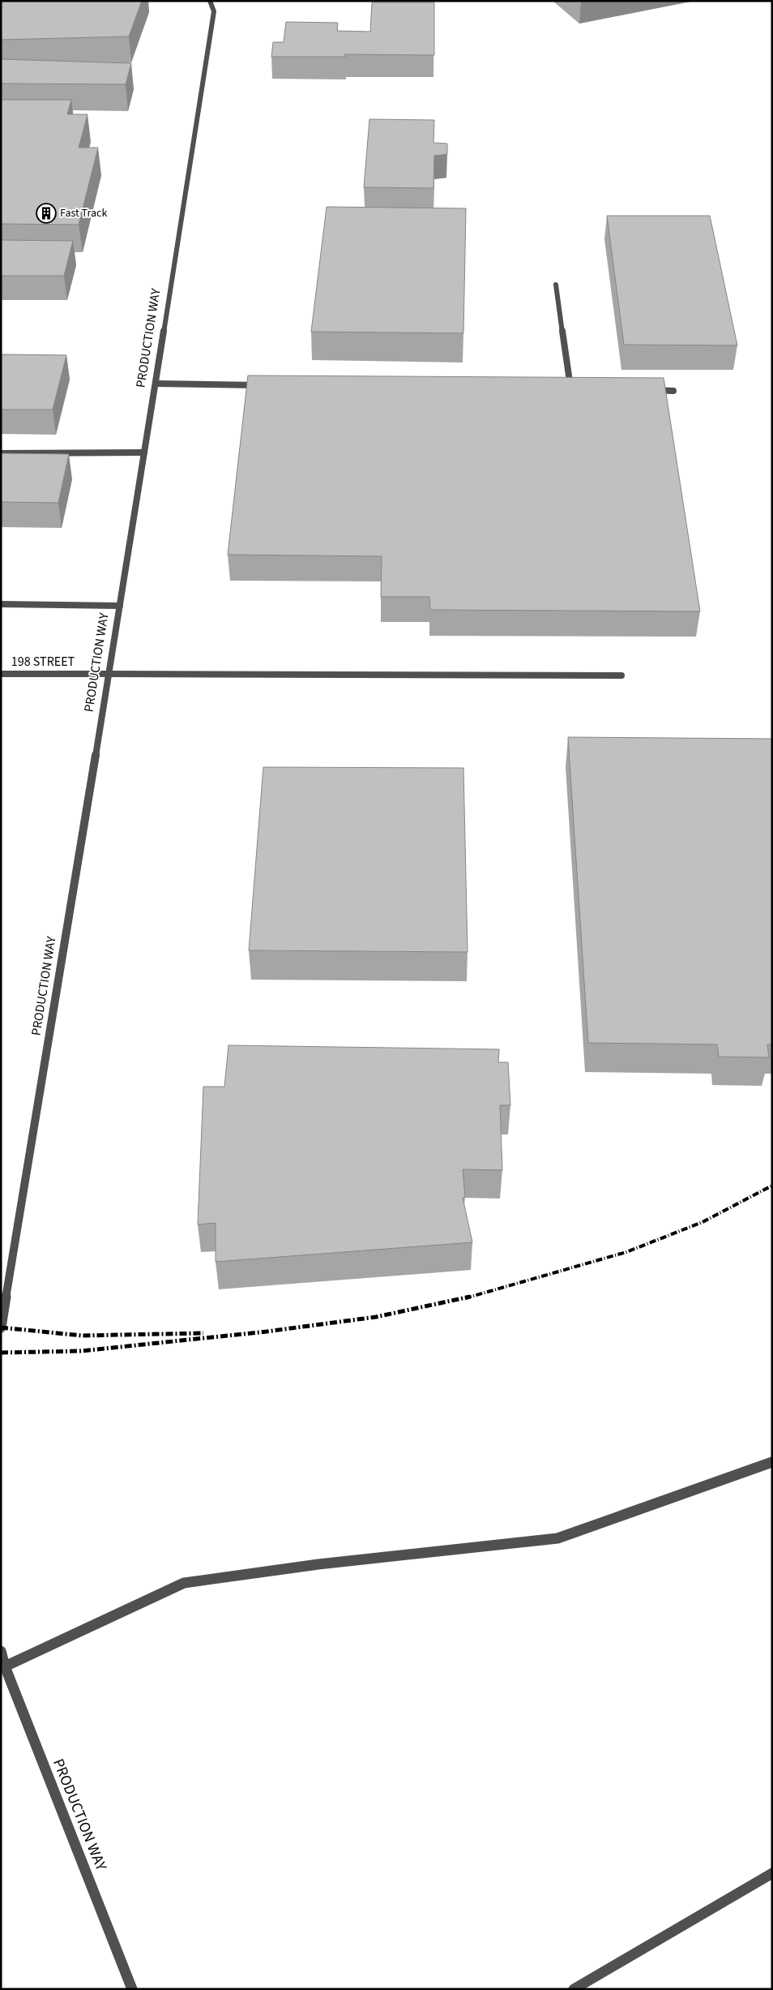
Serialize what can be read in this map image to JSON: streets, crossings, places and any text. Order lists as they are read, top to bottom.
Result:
{
  "streets": {
    "street": ["PRODUCTION WAY", "198 STREET"]
  },
  "crossings": [
    ["PRODUCTION WAY", "198 STREET"]
  ],
  "places": {
    "building": ["Fast Track"]
  }
}
